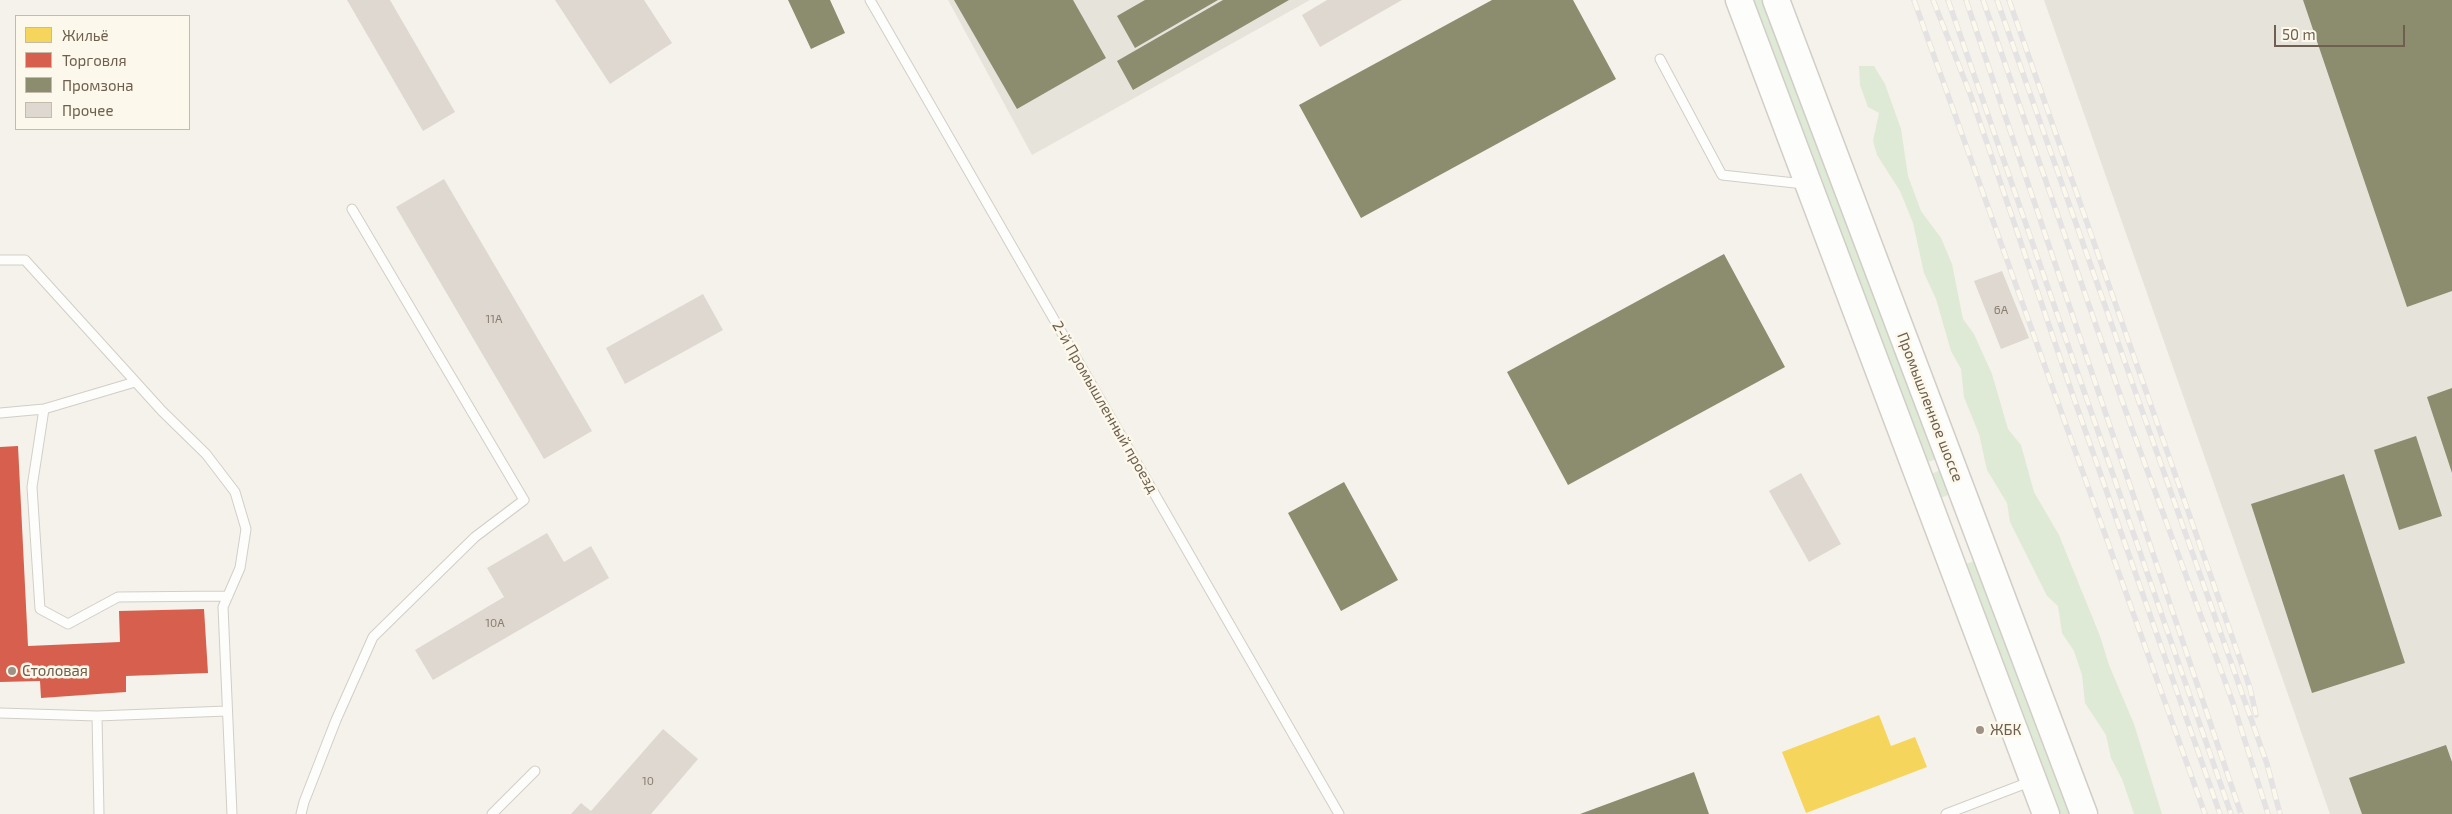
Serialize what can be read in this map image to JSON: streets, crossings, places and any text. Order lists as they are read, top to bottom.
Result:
{
  "streets": {
    "main road": ["Промышленное шоссе"],
    "lane": ["2-й Промышленный проезд"]
  },
  "places": ["Столовая", "ЖБК"],
  "house_numbers": [
    "6А",
    "11А",
    "10А",
    "10"
  ],
  "legend": [
    "Жильё",
    "Торговля",
    "Промзона",
    "Прочее"
  ],
  "scale_bar": "50 m"
}
